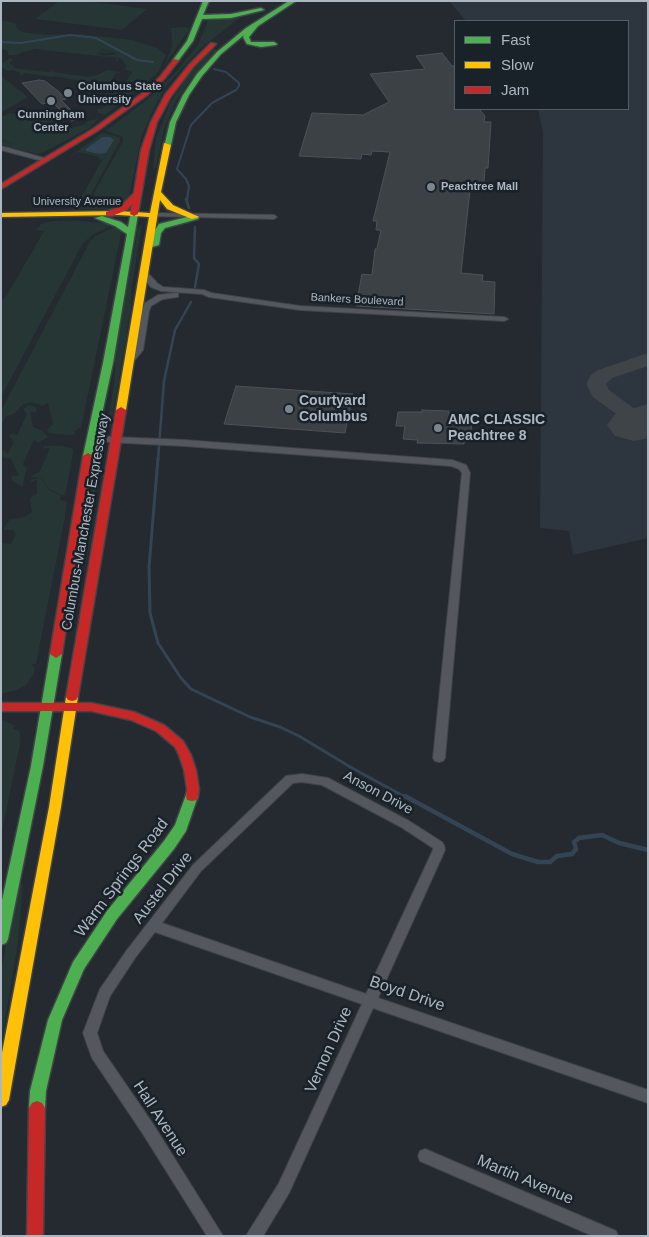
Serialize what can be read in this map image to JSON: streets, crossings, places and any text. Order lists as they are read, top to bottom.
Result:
{
  "streets": {
    "main road": ["University Avenue", "Columbus-Manchester Expressway", "Warm Springs Road"],
    "street": [
      "Bankers Boulevard",
      "Anson Drive",
      "Austel Drive",
      "Boyd Drive",
      "Vernon Drive",
      "Hall Avenue",
      "Martin Avenue"
    ]
  },
  "crossings": [
    ["University Avenue", "Columbus-Manchester Expressway"],
    ["Bankers Boulevard", "Columbus-Manchester Expressway"],
    ["Columbus-Manchester Expressway", "Warm Springs Road"],
    ["Anson Drive", "Austel Drive"],
    ["Anson Drive", "Vernon Drive"],
    ["Austel Drive", "Boyd Drive"],
    ["Austel Drive", "Hall Avenue"],
    ["Boyd Drive", "Vernon Drive"]
  ],
  "places": [
    "Columbus State University",
    "Cunningham Center",
    "Peachtree Mall",
    "Courtyard Columbus",
    "AMC CLASSIC Peachtree 8"
  ],
  "legend": ["Fast", "Slow", "Jam"]
}
